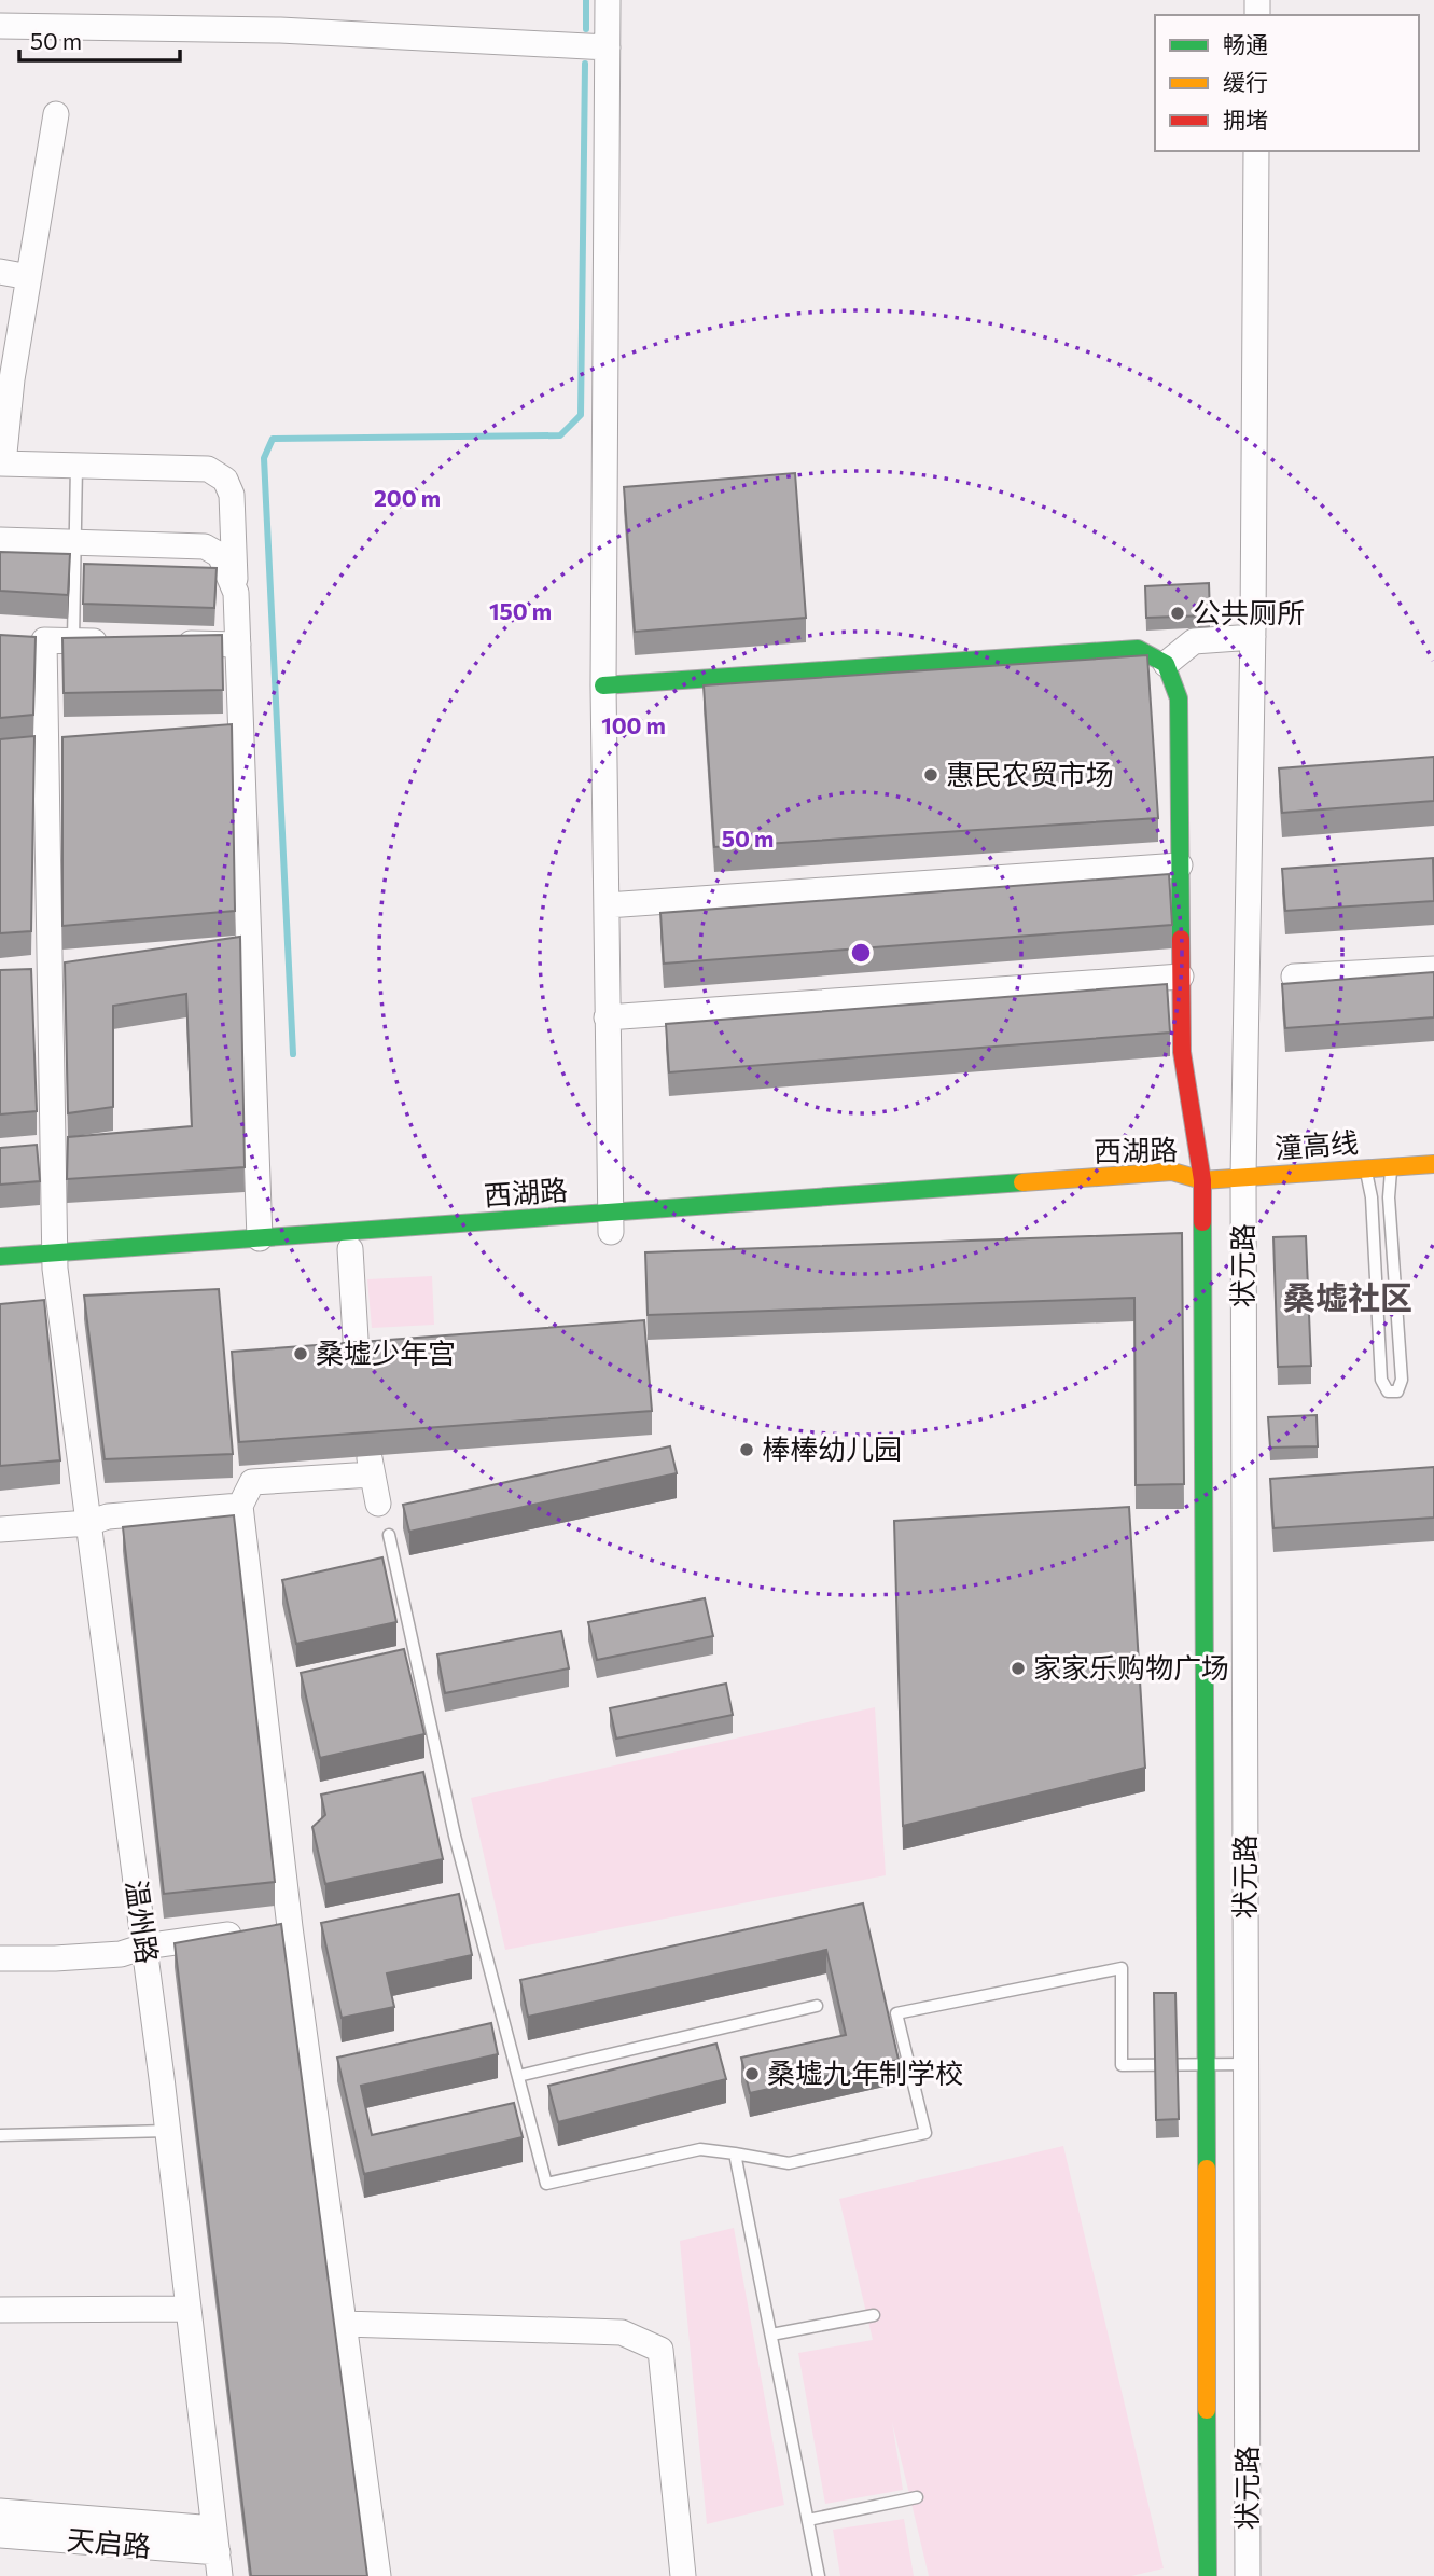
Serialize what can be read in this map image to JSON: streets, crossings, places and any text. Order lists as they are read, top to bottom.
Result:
{
  "streets": {
    "street": [
      "潼高线",
      "西湖路",
      "状元路",
      "温州路",
      "天启路"
    ]
  },
  "crossings": [
    ["潼高线", "西湖路"],
    ["潼高线", "状元路"],
    ["西湖路", "状元路"],
    ["西湖路", "温州路"],
    ["温州路", "天启路"]
  ],
  "districts": ["桑墟社区"],
  "places": [
    "公共厕所",
    "惠民农贸市场",
    "桑墟少年宫",
    "棒棒幼儿园",
    "家家乐购物广场",
    "桑墟九年制学校"
  ],
  "legend": ["畅通", "缓行", "拥堵"],
  "scale_bar": "50 m",
  "rings": [
    "200 m",
    "150 m",
    "100 m",
    "50 m"
  ]
}
